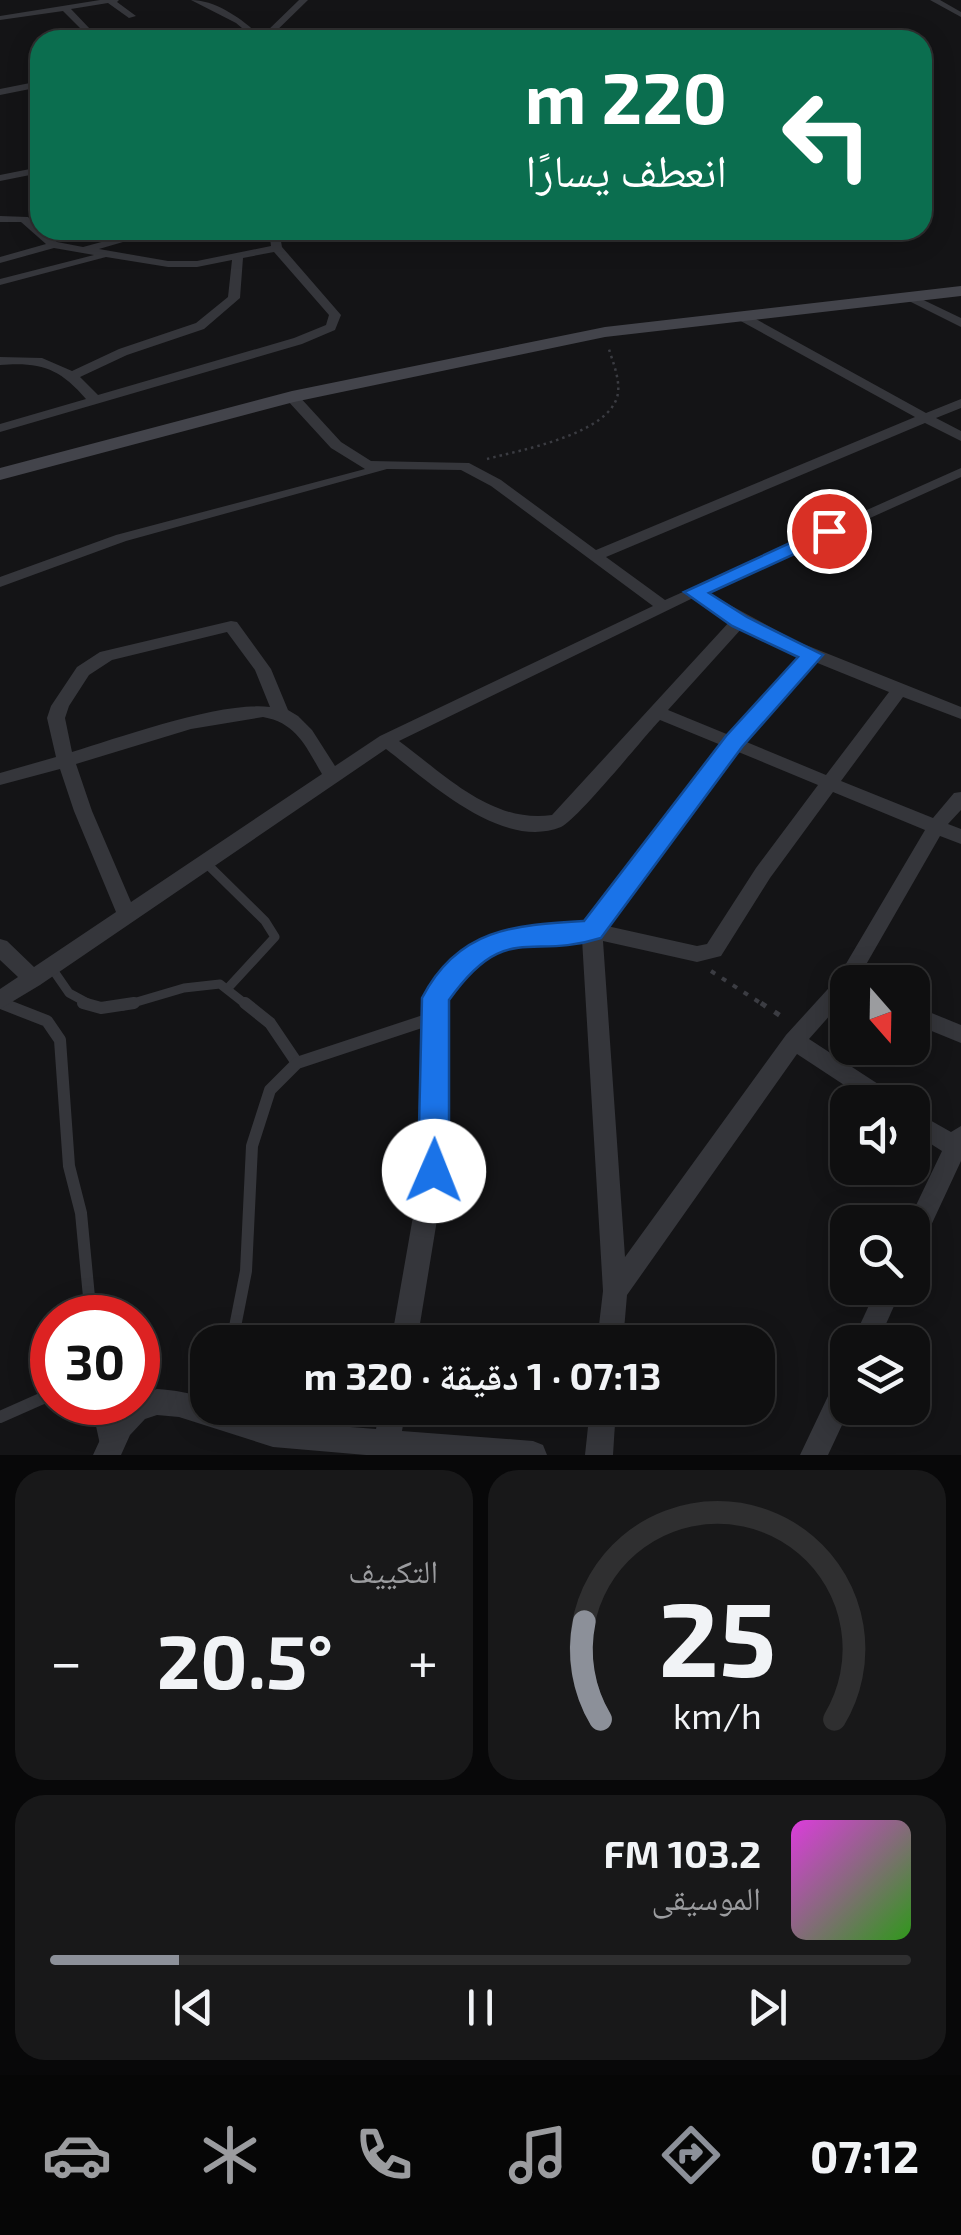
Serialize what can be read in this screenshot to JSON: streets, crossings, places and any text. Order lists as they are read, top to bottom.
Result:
{
  "north": "bottom",
  "page": {
    "turn": ["220 m", "انعطف يسارًا"],
    "limit": "30",
    "trip": "07:13 · 1 دقيقة · 320 m",
    "tile": "التكييف",
    "heat": ["−", "20.5°", "+"],
    "song": ["103.2 FM", "الموسيقى"],
    "tabs": "07:12",
    "gauge": ["25", "km/h"]
  }
}
